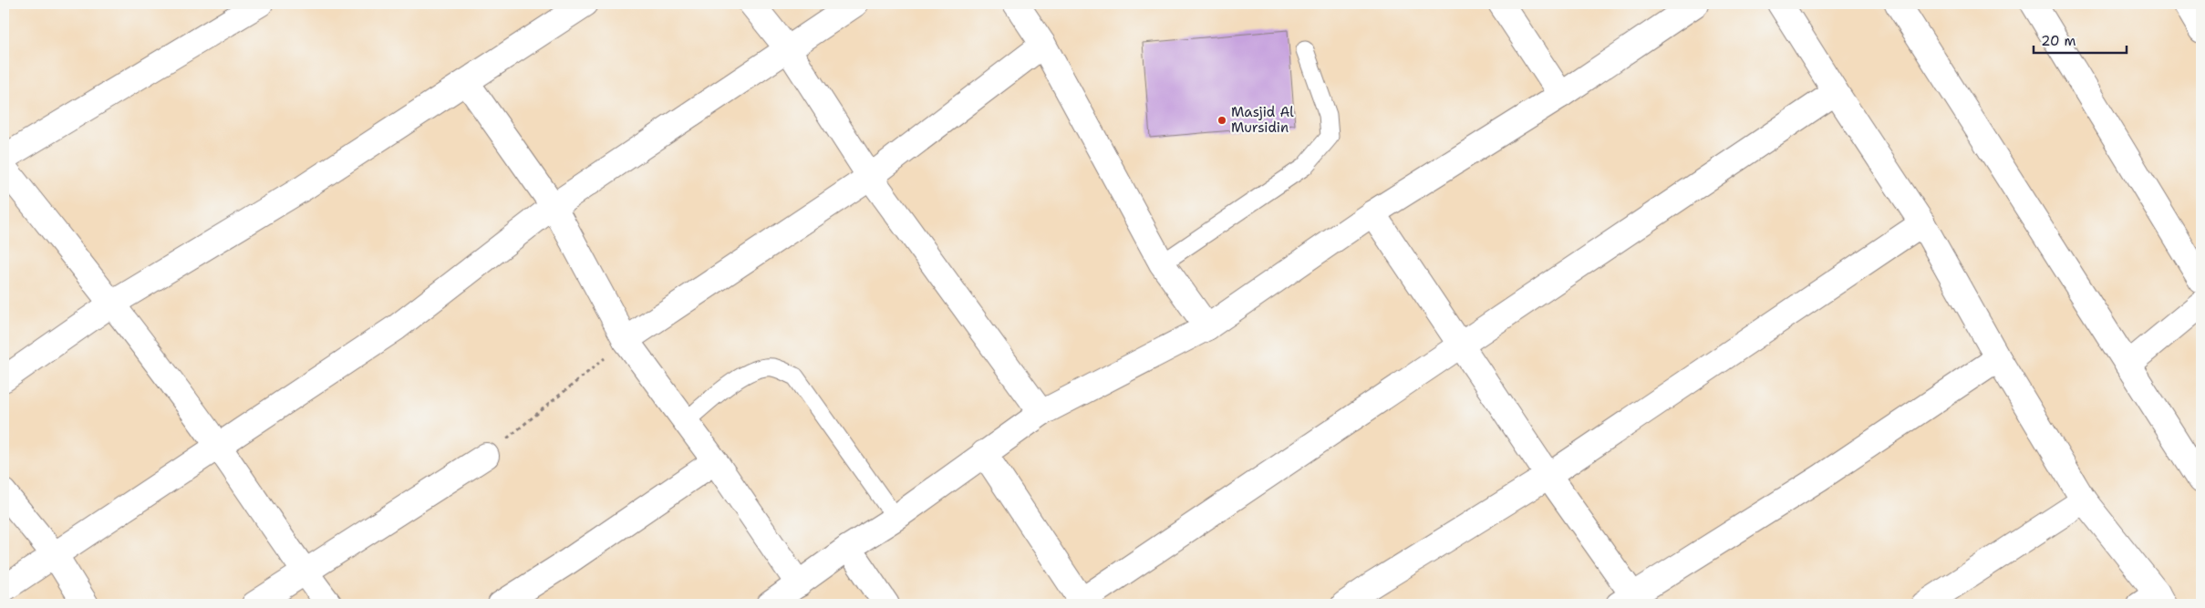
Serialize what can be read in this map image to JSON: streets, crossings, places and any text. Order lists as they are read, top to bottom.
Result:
{
  "places": ["Masjid Al Mursidin"],
  "scale_bar": "20 m"
}
